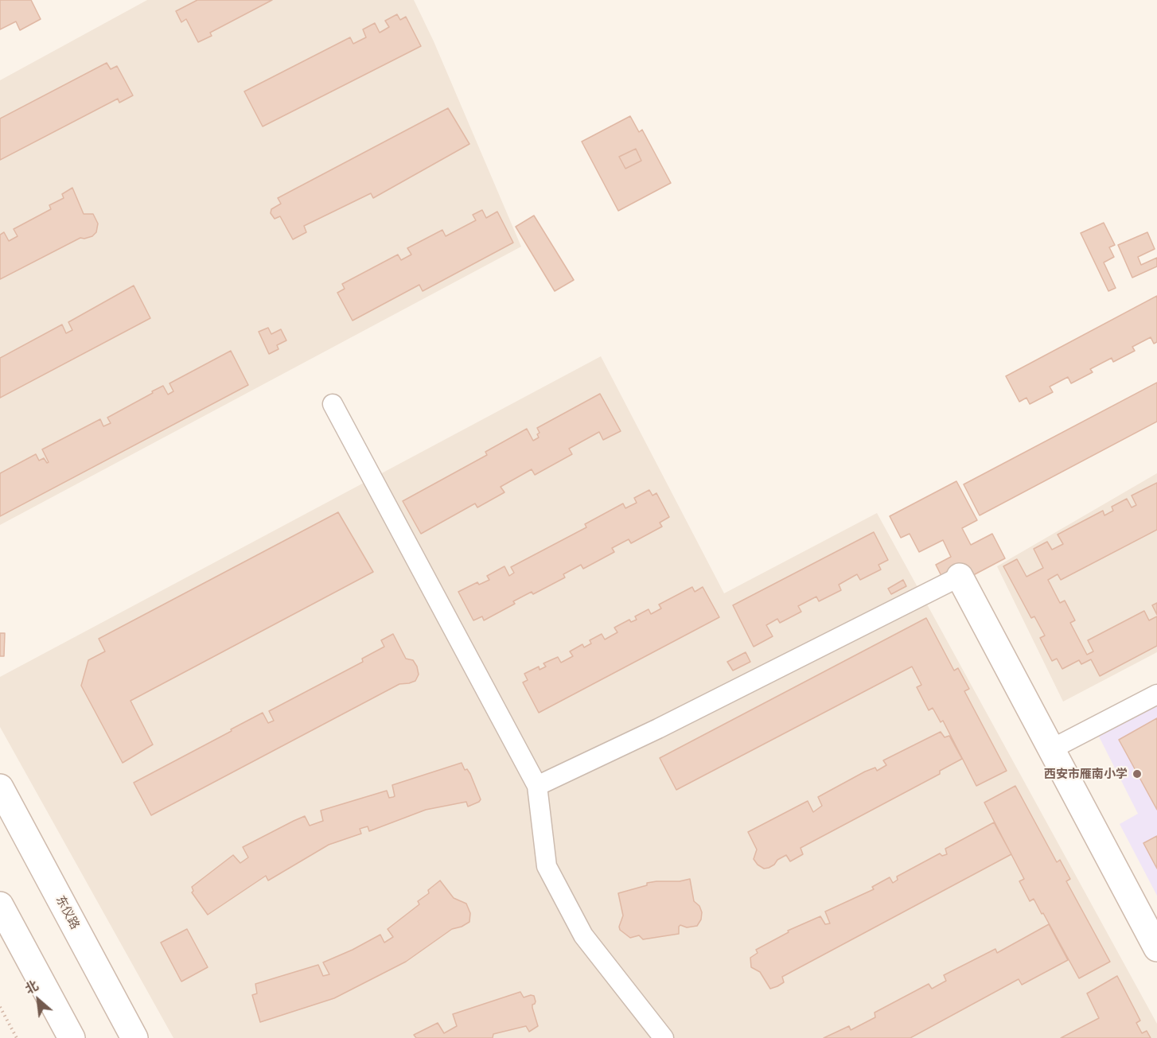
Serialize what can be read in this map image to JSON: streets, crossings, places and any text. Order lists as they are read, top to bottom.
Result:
{
  "streets": {
    "main road": ["东仪路"]
  },
  "places": ["西安市雁南小学"],
  "north": "top left"
}
